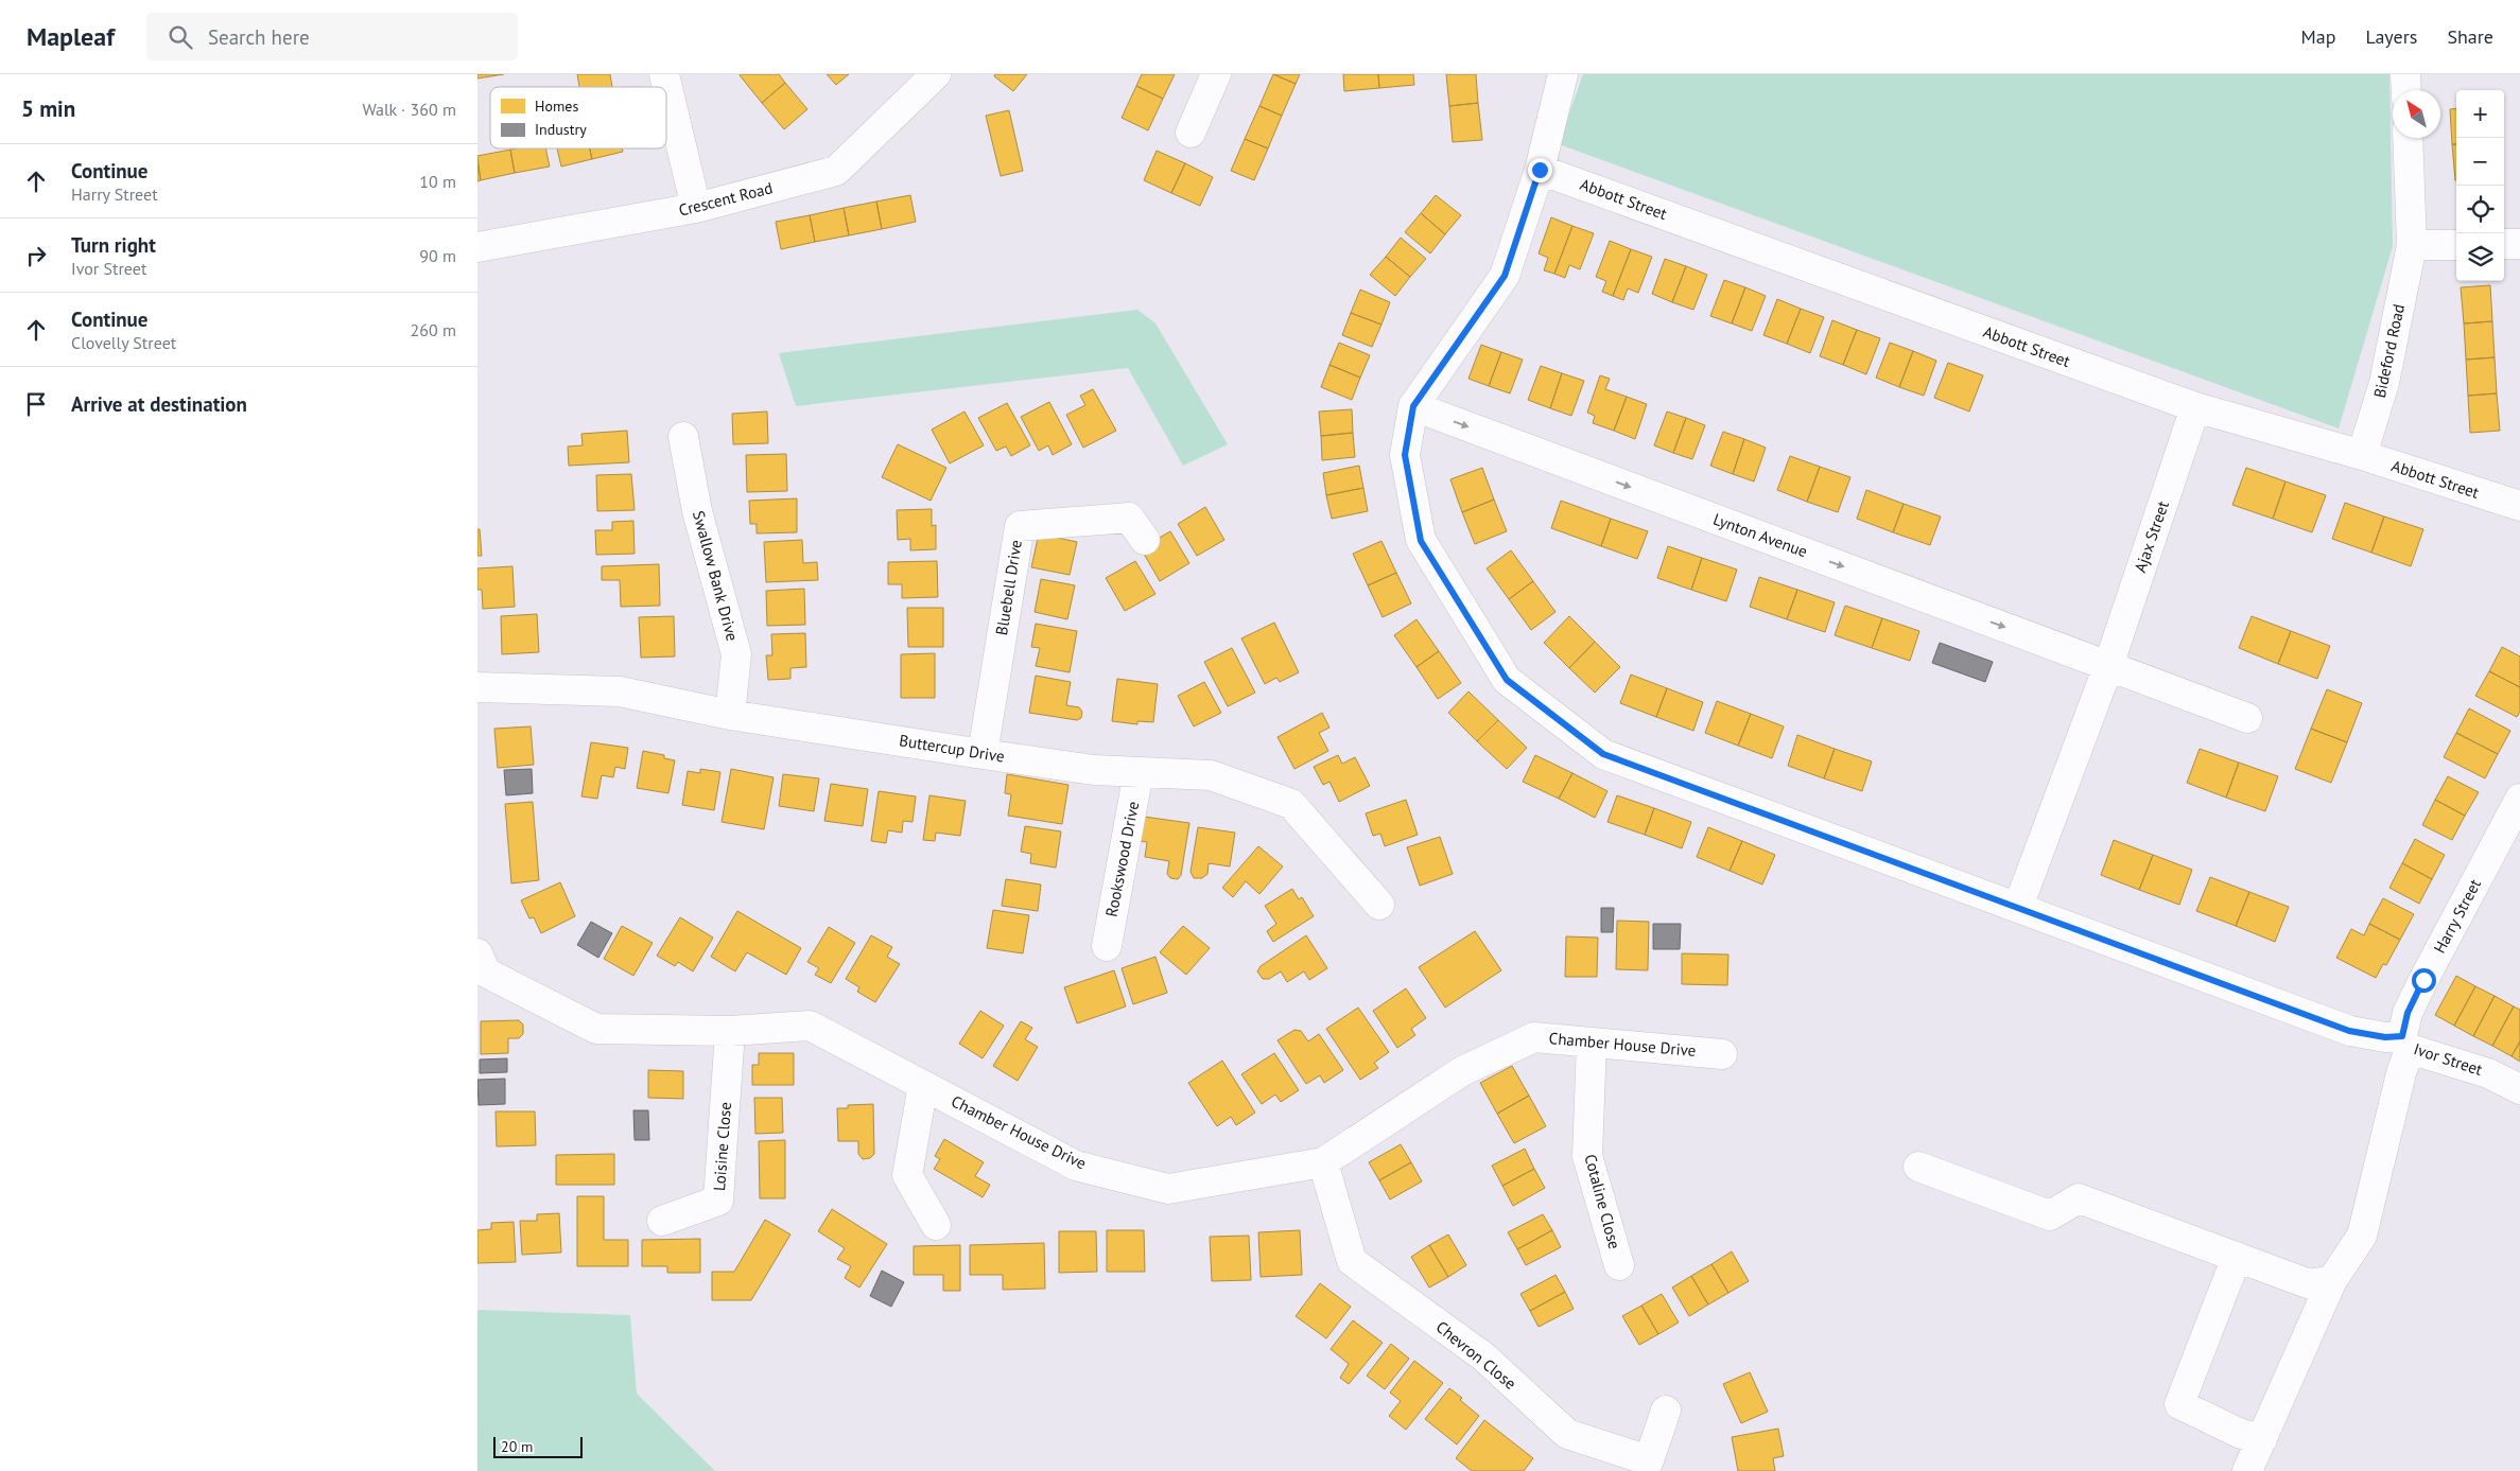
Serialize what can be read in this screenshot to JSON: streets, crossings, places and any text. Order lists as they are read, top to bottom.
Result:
{
  "streets": {
    "street": [
      "Crescent Road",
      "Abbott Street",
      "Bideford Road",
      "Lynton Avenue",
      "Ajax Street",
      "Swallow Bank Drive",
      "Bluebell Drive",
      "Buttercup Drive",
      "Rookswood Drive",
      "Harry Street",
      "Chamber House Drive",
      "Ivor Street",
      "Loisine Close",
      "Cotaline Close",
      "Chevron Close"
    ]
  },
  "crossings": [
    ["Abbott Street", "Bideford Road"],
    ["Abbott Street", "Ajax Street"],
    ["Lynton Avenue", "Ajax Street"],
    ["Lynton Avenue", "Ivor Street"],
    ["Ajax Street", "Ivor Street"],
    ["Swallow Bank Drive", "Buttercup Drive"],
    ["Bluebell Drive", "Buttercup Drive"],
    ["Buttercup Drive", "Rookswood Drive"],
    ["Harry Street", "Ivor Street"],
    ["Chamber House Drive", "Loisine Close"],
    ["Chamber House Drive", "Cotaline Close"],
    ["Chamber House Drive", "Chevron Close"]
  ],
  "one_way": ["Lynton Avenue"],
  "legend": ["Homes", "Industry"],
  "scale_bar": "20 m",
  "north": "top left",
  "page": {
    "header": "Mapleaf",
    "search": "Search here",
    "nav": ["Map", "Layers", "Share"],
    "heading": ["5 min", "Walk · 360 m"],
    "map_buttons": ["+", "−"],
    "list": [
      ["Continue", "Harry Street", "10 m"],
      ["Turn right", "Ivor Street", "90 m"],
      ["Continue", "Clovelly Street", "260 m"],
      "Arrive at destination"
    ],
    "scale": "20 m"
  }
}
